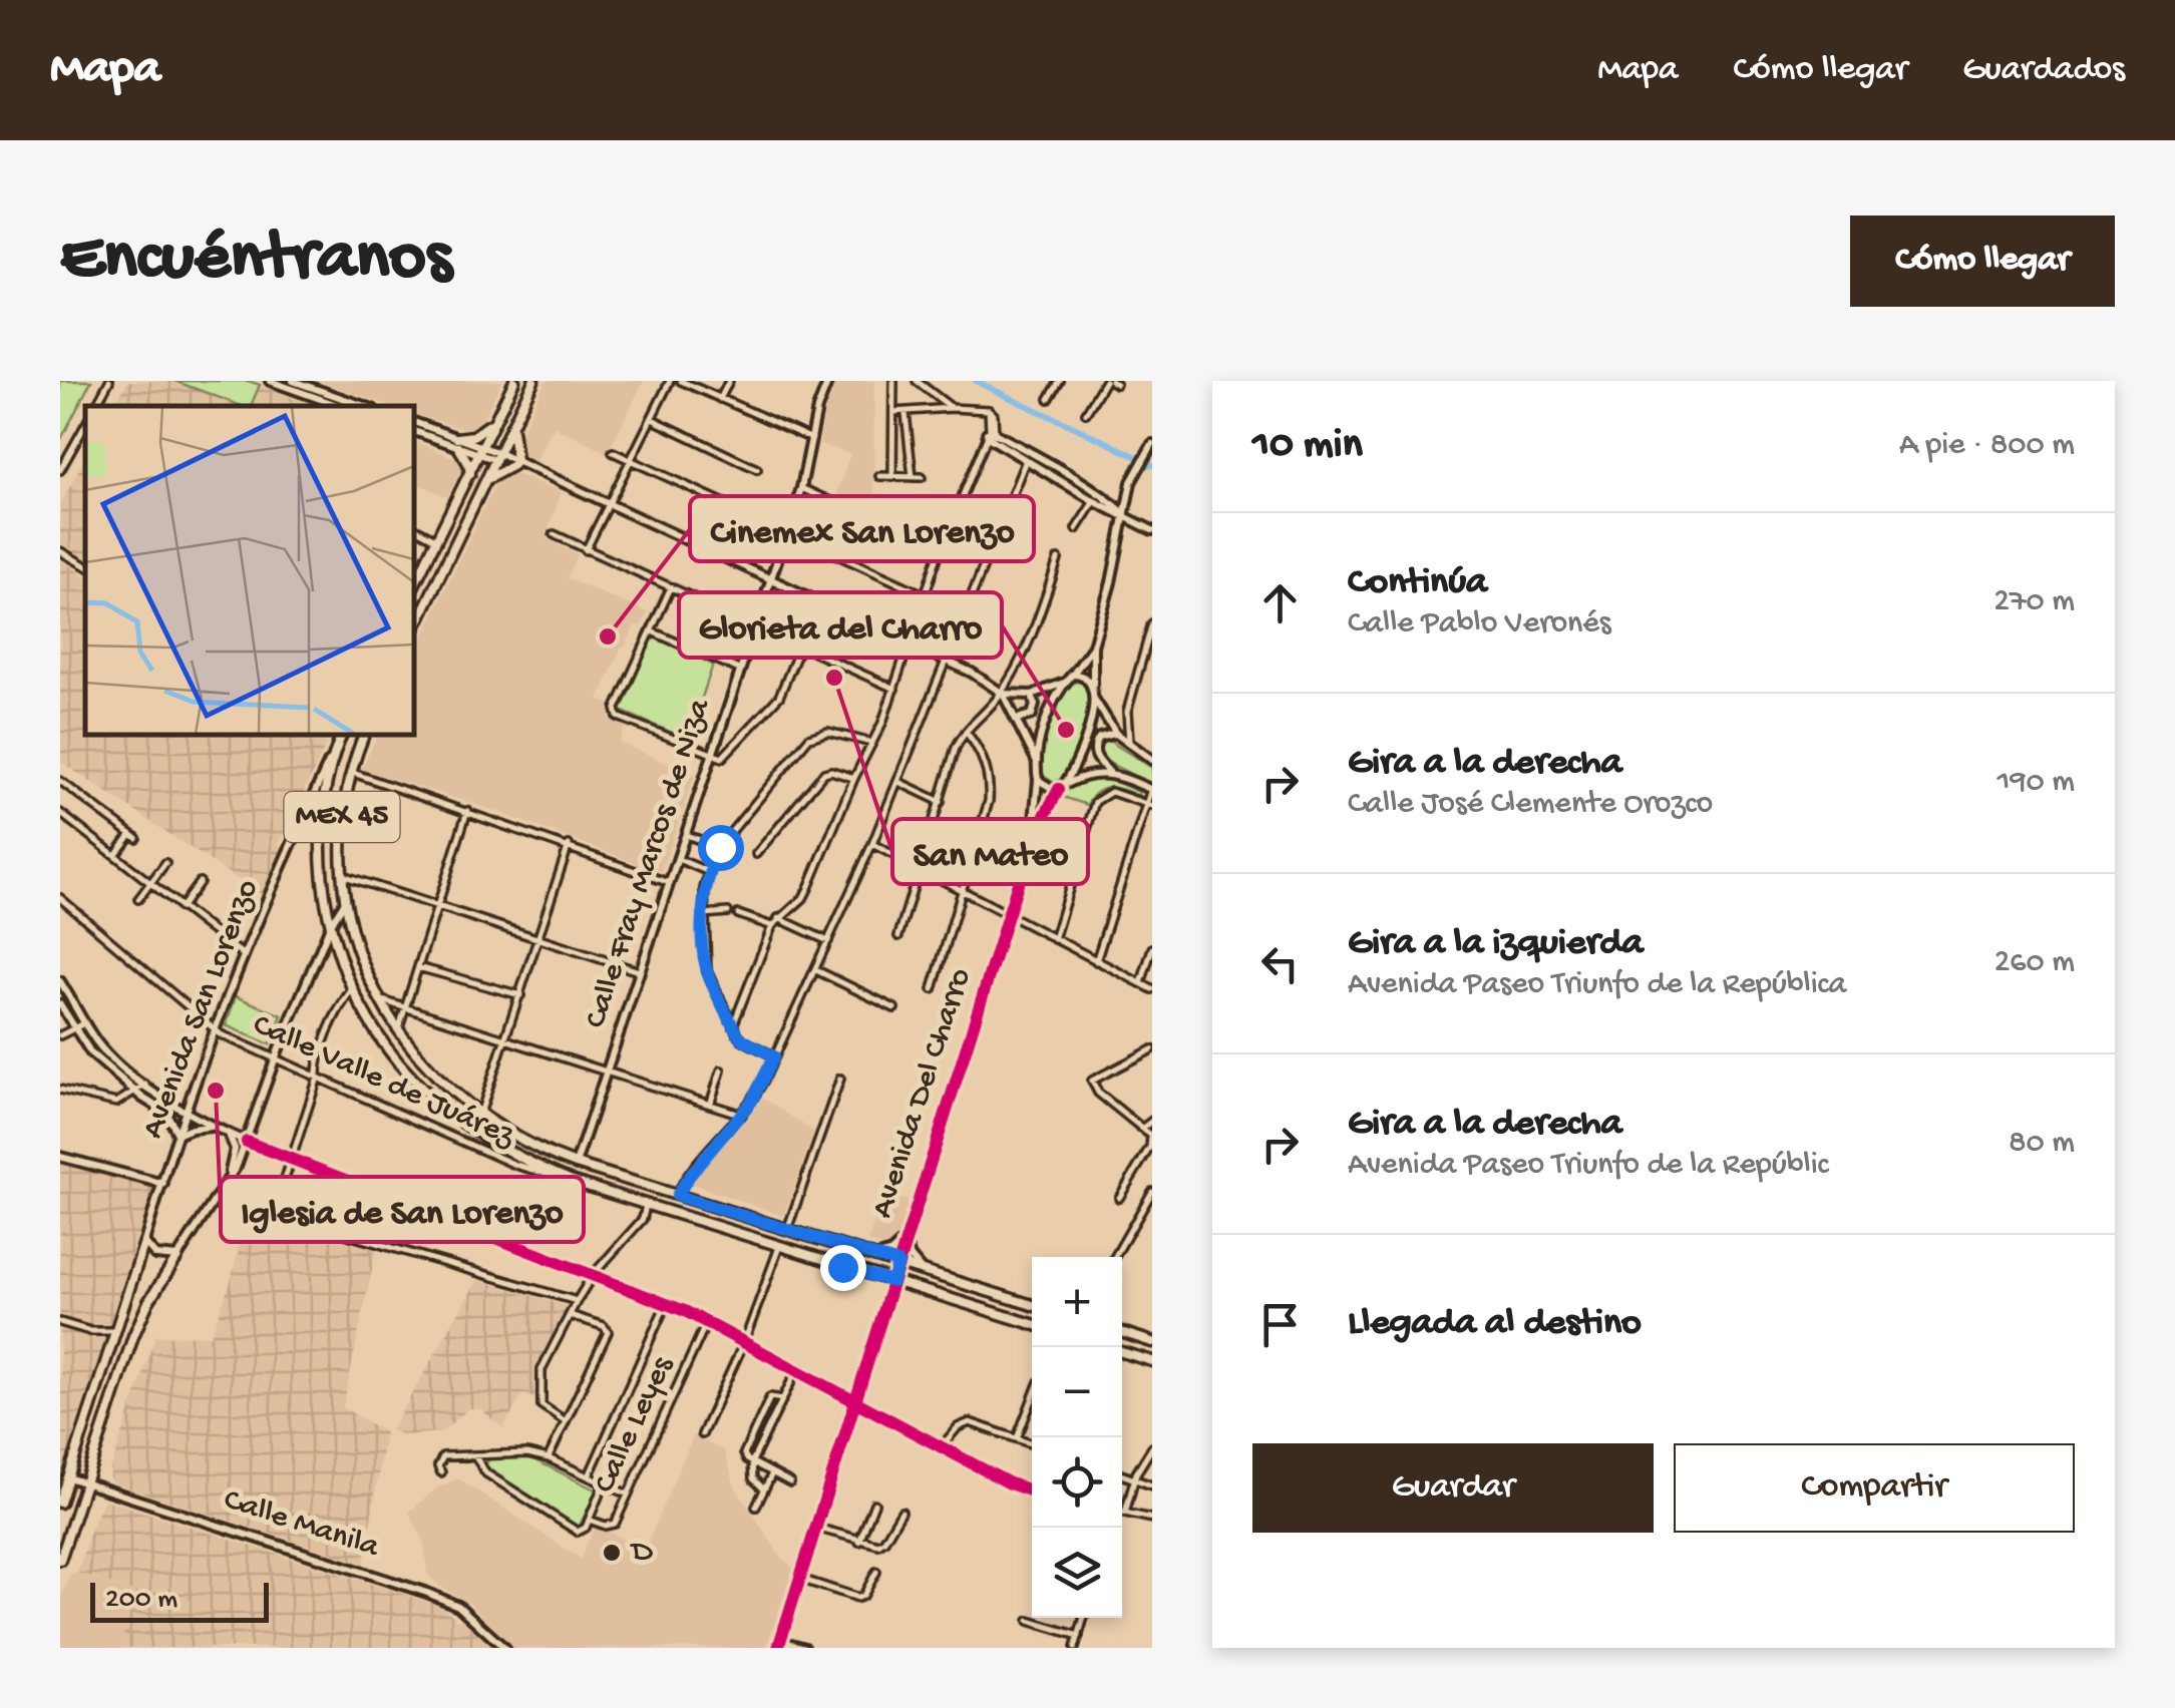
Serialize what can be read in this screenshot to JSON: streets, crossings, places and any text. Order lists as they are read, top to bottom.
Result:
{
  "streets": {
    "main road": ["MEX 45"],
    "street": [
      "Calle Fray Marcos de Niza",
      "Avenida San Lorenzo",
      "Calle Valle de Juárez",
      "Avenida Del Charro",
      "Calle Leyes",
      "Calle Manila"
    ]
  },
  "crossings": [
    ["MEX 45", "Calle Fray Marcos de Niza"],
    ["MEX 45", "Avenida San Lorenzo"],
    ["MEX 45", "Calle Valle de Juárez"],
    ["MEX 45", "Avenida Del Charro"],
    ["MEX 45", "Calle Manila"],
    ["Avenida San Lorenzo", "Calle Valle de Juárez"]
  ],
  "places": [
    "Cinemex San Lorenzo",
    "San Mateo",
    "Glorieta del Charro",
    "Iglesia de San Lorenzo",
    "D"
  ],
  "scale_bar": "200 m",
  "page": {
    "header": "Mapa",
    "nav": ["Mapa", "Cómo llegar", "Guardados"],
    "buttons": [
      "Cómo llegar",
      ["Guardar", "Compartir"]
    ],
    "title": "Encuéntranos",
    "heading": ["10 min", "A pie · 800 m"],
    "list": [
      ["Continúa", "Calle Pablo Veronés", "270 m"],
      ["Gira a la derecha", "Calle José Clemente Orozco", "190 m"],
      ["Gira a la izquierda", "Avenida Paseo Triunfo de la República", "260 m"],
      ["Gira a la derecha", "Avenida Paseo Triunfo de la Repúblic", "80 m"],
      "Llegada al destino"
    ],
    "map_buttons": ["+", "−"],
    "scale": "200 m"
  }
}
